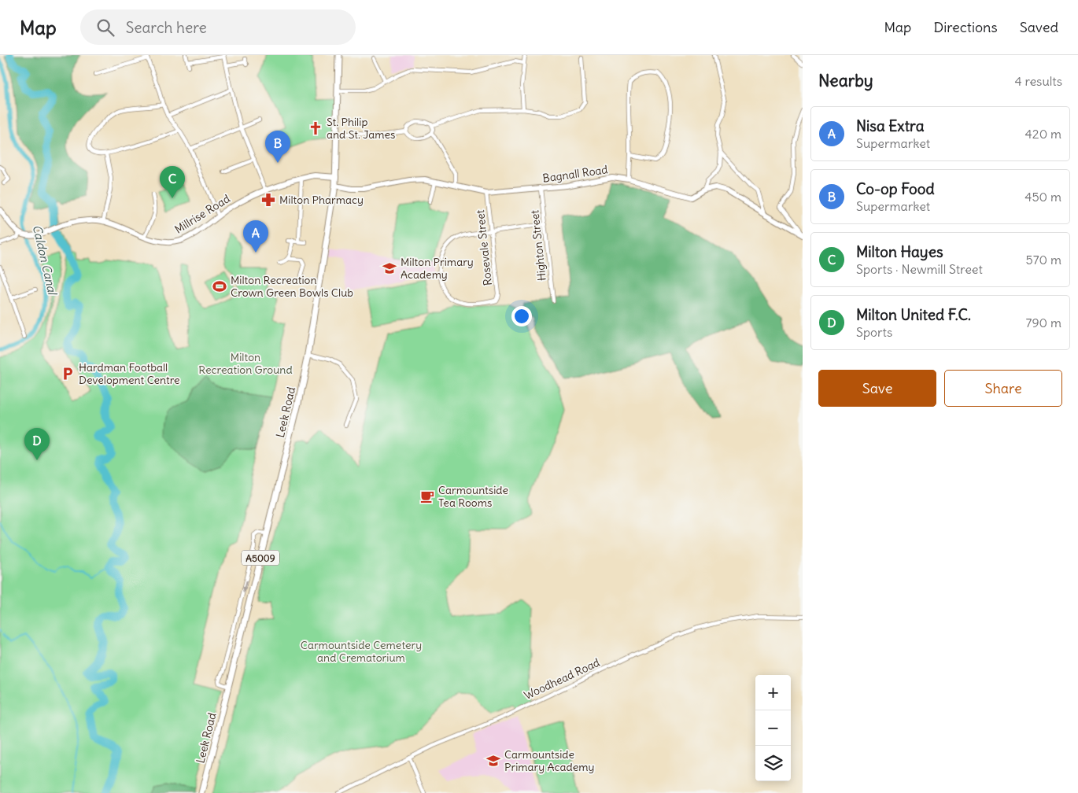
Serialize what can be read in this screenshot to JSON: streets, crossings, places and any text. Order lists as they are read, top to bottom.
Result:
{
  "streets": {
    "main road": ["Leek Road", "A5009"],
    "street": [
      "Bagnall Road",
      "Millrise Road",
      "Highton Street",
      "Rosevale Street",
      "Woodhead Road"
    ]
  },
  "crossings": [
    ["Bagnall Road", "Highton Street"],
    ["Bagnall Road", "Rosevale Street"],
    ["Bagnall Road", "Leek Road"],
    ["Millrise Road", "Leek Road"],
    ["Millrise Road", "A5009"],
    ["Leek Road", "A5009"]
  ],
  "water": ["Caldon Canal"],
  "parks": ["Milton Recreation Ground", "Carmountside Cemetery and Crematorium"],
  "places": {
    "church": ["St. Philip and St. James"],
    "pharmacy": ["Milton Pharmacy"],
    "school or university": ["Milton Primary Academy", "Carmountside Primary Academy"],
    "sports": ["Milton Recreation Crown Green Bowls Club"],
    "parking": ["Hardman Football Development Centre"],
    "cafe": ["Carmountside Tea Rooms"]
  },
  "page": {
    "header": "Map",
    "search": "Search here",
    "nav": ["Map", "Directions", "Saved"],
    "heading": ["Nearby", "4 results"],
    "list": [
      {
        "mark": "A",
        "name": "Nisa Extra",
        "note": "Supermarket",
        "value": "420 m"
      },
      {
        "mark": "B",
        "name": "Co-op Food",
        "note": "Supermarket",
        "value": "450 m"
      },
      {
        "mark": "C",
        "name": "Milton Hayes",
        "note": "Sports · Newmill Street",
        "value": "570 m"
      },
      {
        "mark": "D",
        "name": "Milton United F.C.",
        "note": "Sports",
        "value": "790 m"
      }
    ],
    "pins": [
      "B",
      "C",
      "A",
      "D"
    ],
    "buttons": ["Save", "Share"],
    "map_buttons": ["+", "−"]
  }
}
